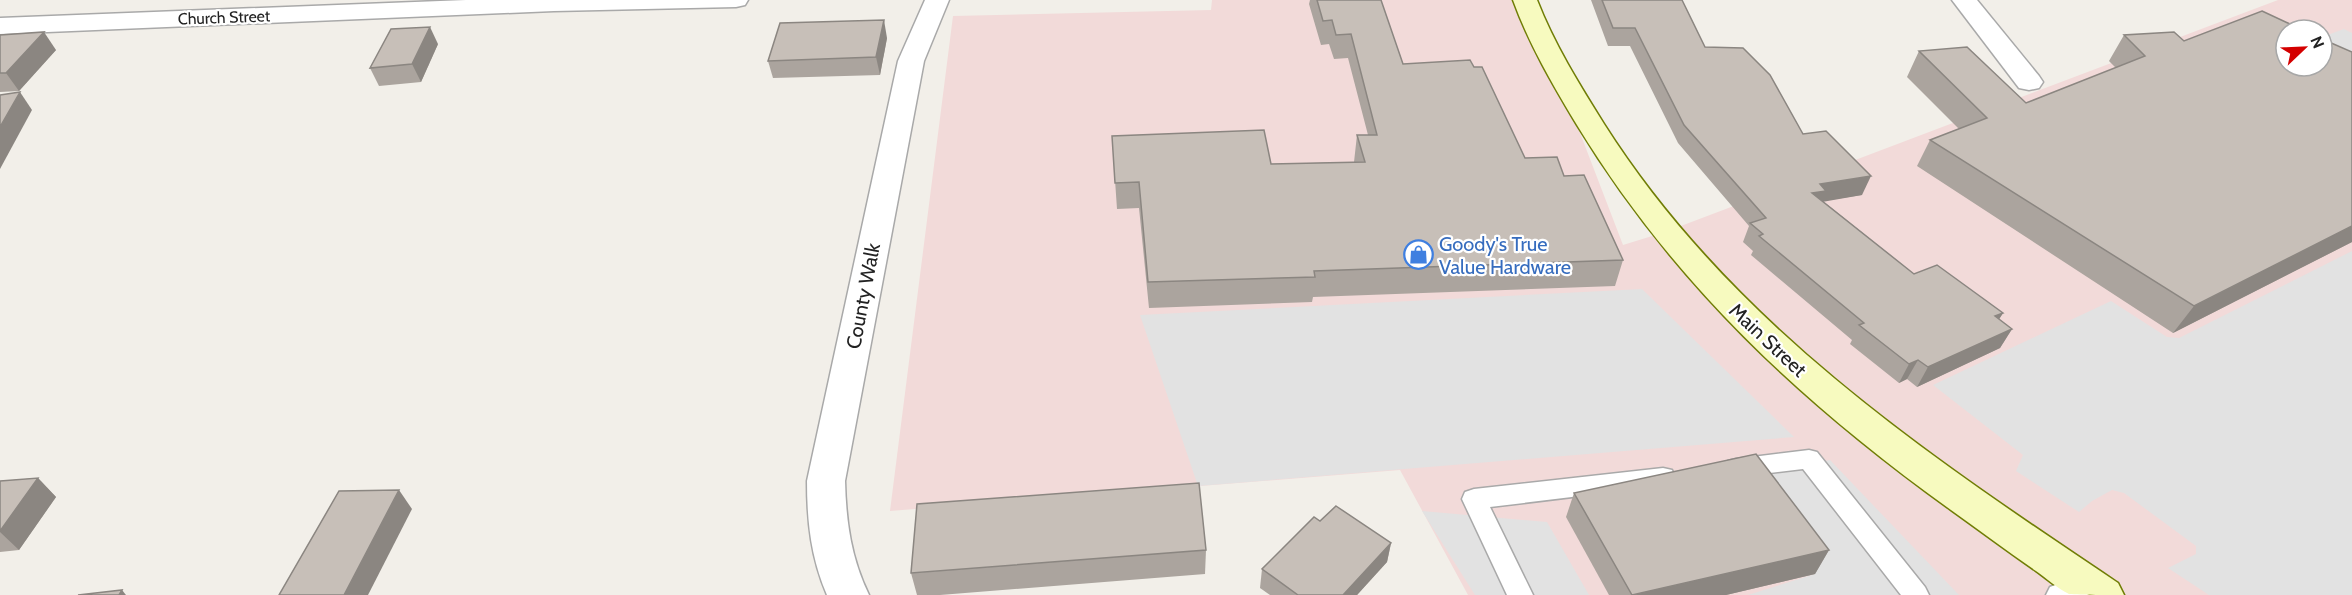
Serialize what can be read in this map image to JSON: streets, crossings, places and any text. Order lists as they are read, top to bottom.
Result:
{
  "streets": {
    "main road": ["Main Street"],
    "street": ["Church Street", "County Walk"]
  },
  "places": {
    "shop": ["Goody's True Value Hardware"]
  },
  "north": "top right"
}
